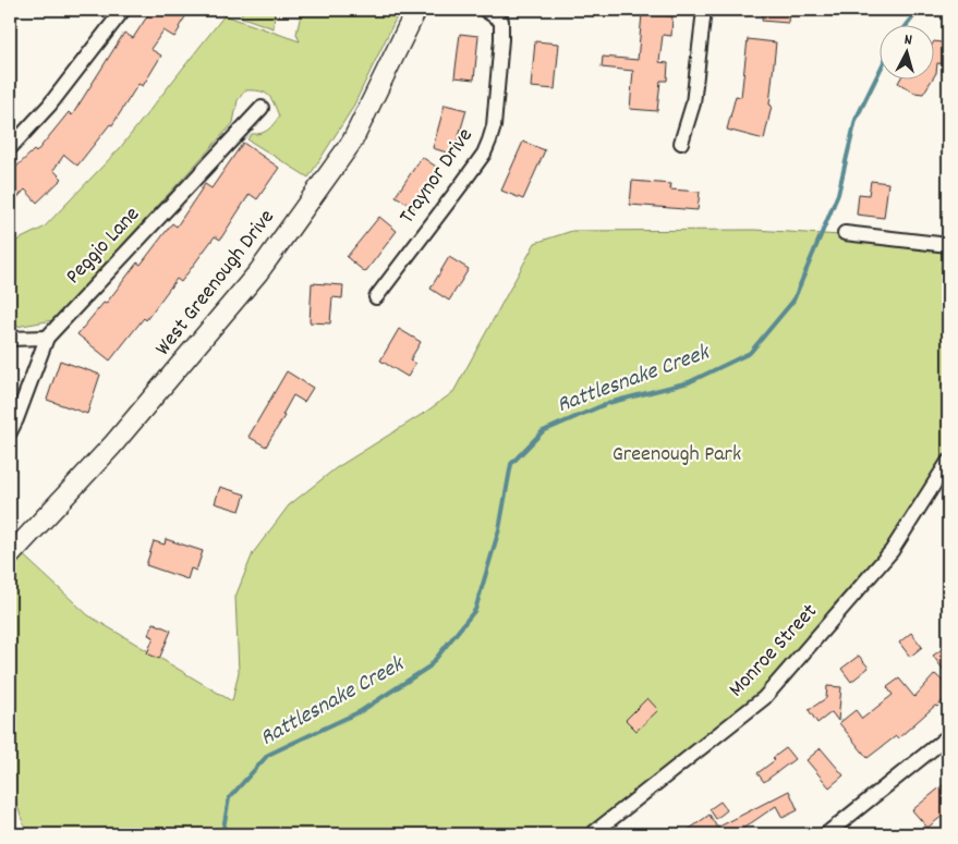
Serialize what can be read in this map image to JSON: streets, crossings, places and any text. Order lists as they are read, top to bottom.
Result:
{
  "streets": {
    "street": [
      "Traynor Drive",
      "Peggio Lane",
      "West Greenough Drive",
      "Monroe Street"
    ]
  },
  "water": ["Rattlesnake Creek"],
  "parks": ["Greenough Park"],
  "north": "top"
}
